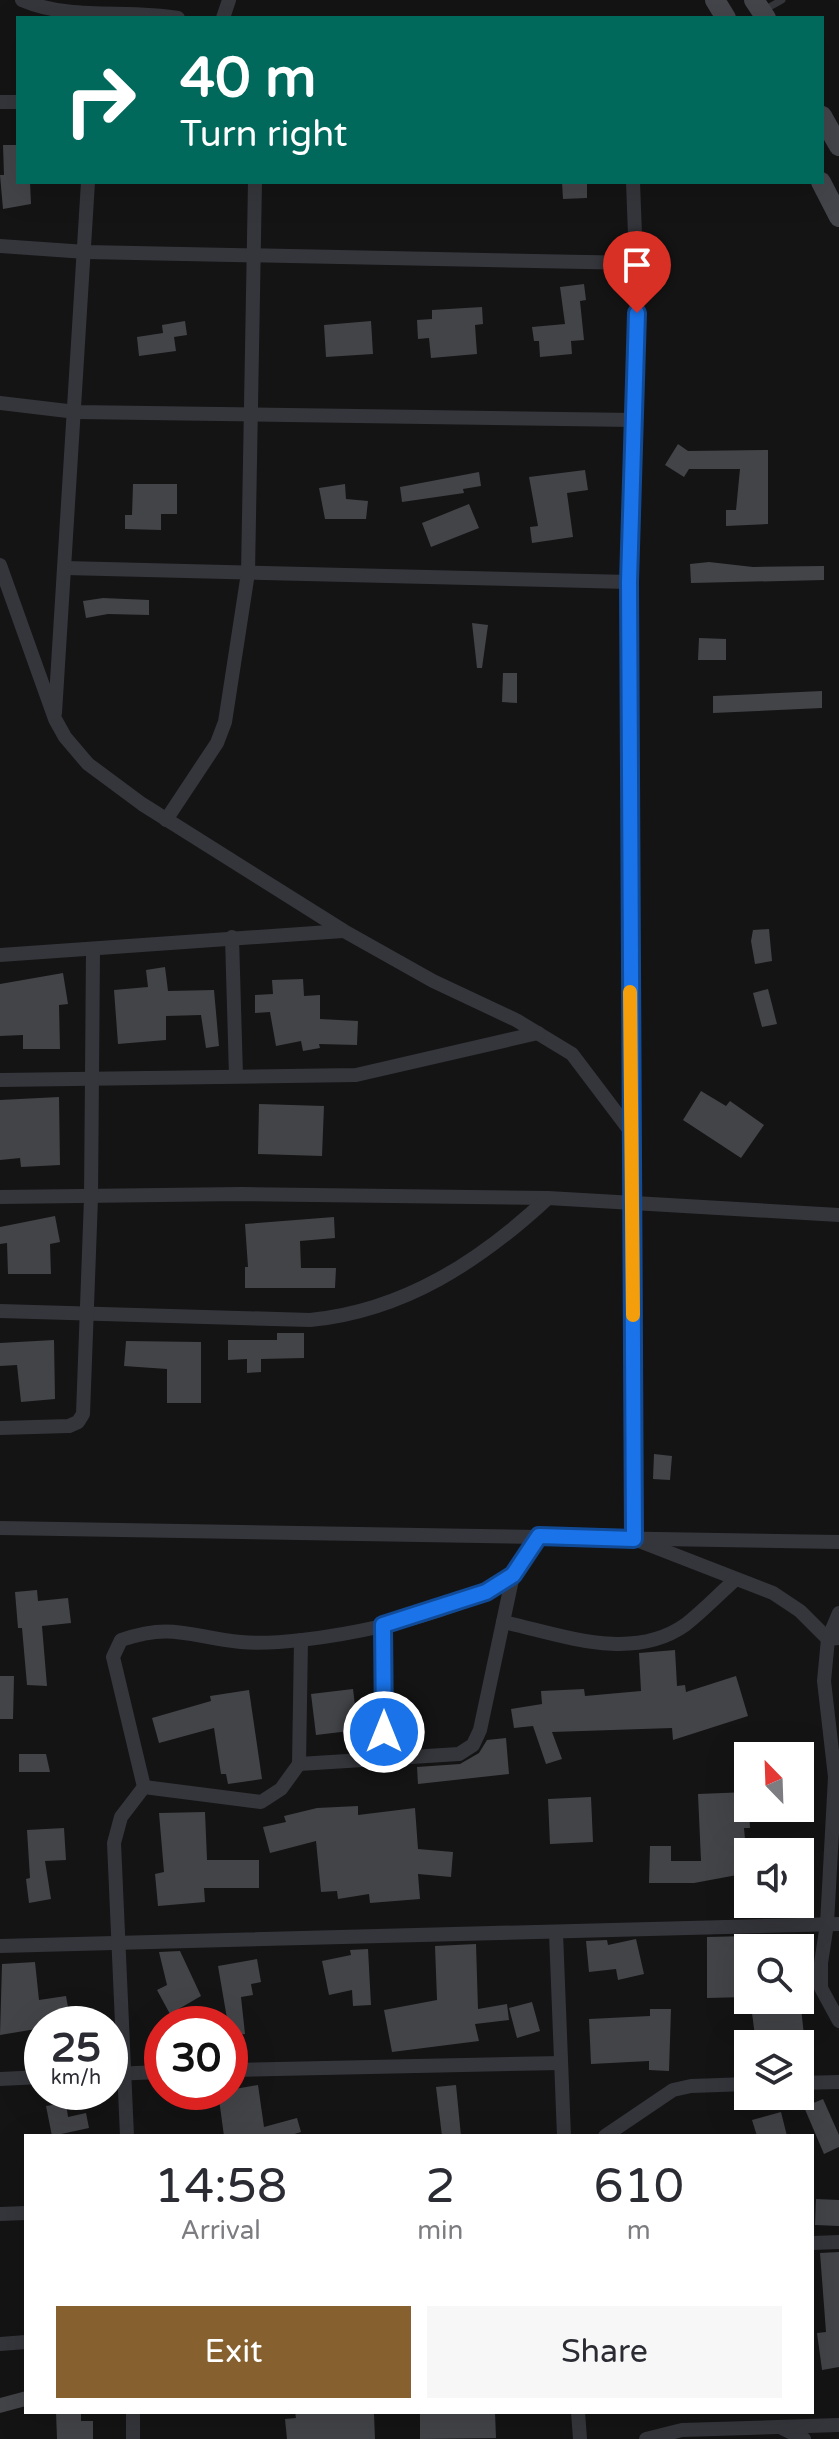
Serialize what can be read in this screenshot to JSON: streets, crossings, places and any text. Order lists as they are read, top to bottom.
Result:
{
  "north": "top left",
  "page": {
    "turn": ["40 m", "Turn right"],
    "speed": "25 km/h",
    "limit": "30",
    "eta": [
      "14:58",
      "Arrival",
      "2",
      "min",
      "610",
      "m"
    ],
    "buttons": ["Exit", "Share"]
  }
}
